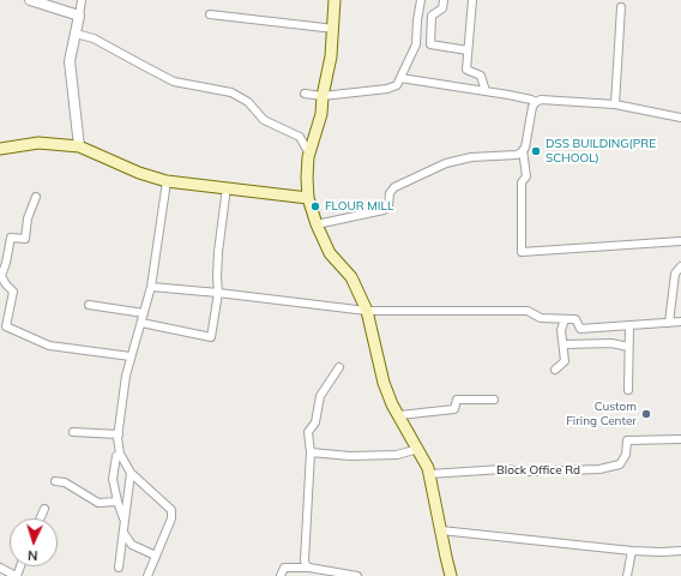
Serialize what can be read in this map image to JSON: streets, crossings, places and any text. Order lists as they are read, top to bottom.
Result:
{
  "streets": {
    "street": ["Block Office Rd"]
  },
  "places": ["DSS BUILDING(PRE SCHOOL)", "FLOUR MILL", "Custom Firing Center"],
  "north": "bottom"
}
